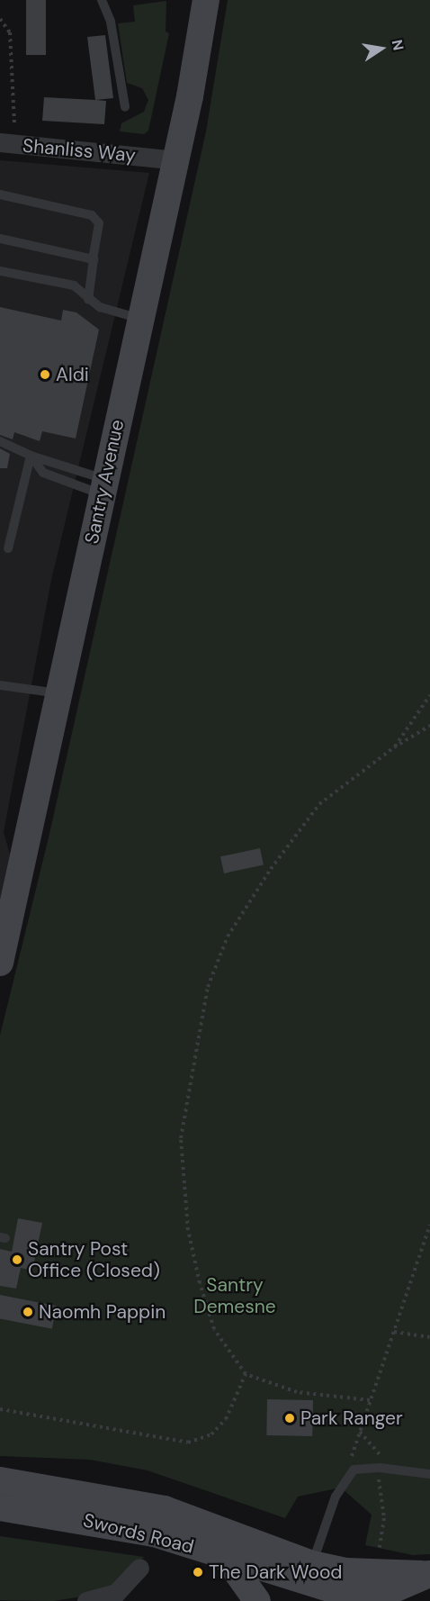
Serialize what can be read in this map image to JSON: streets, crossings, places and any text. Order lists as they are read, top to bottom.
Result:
{
  "streets": {
    "main road": ["Santry Avenue", "Swords Road"],
    "street": ["Shanliss Way"]
  },
  "crossings": [
    ["Shanliss Way", "Santry Avenue"]
  ],
  "parks": ["Santry Demesne"],
  "places": [
    "Aldi",
    "Santry Post Office (Closed)",
    "Naomh Pappin",
    "Park Ranger",
    "The Dark Wood"
  ],
  "north": "right"
}
